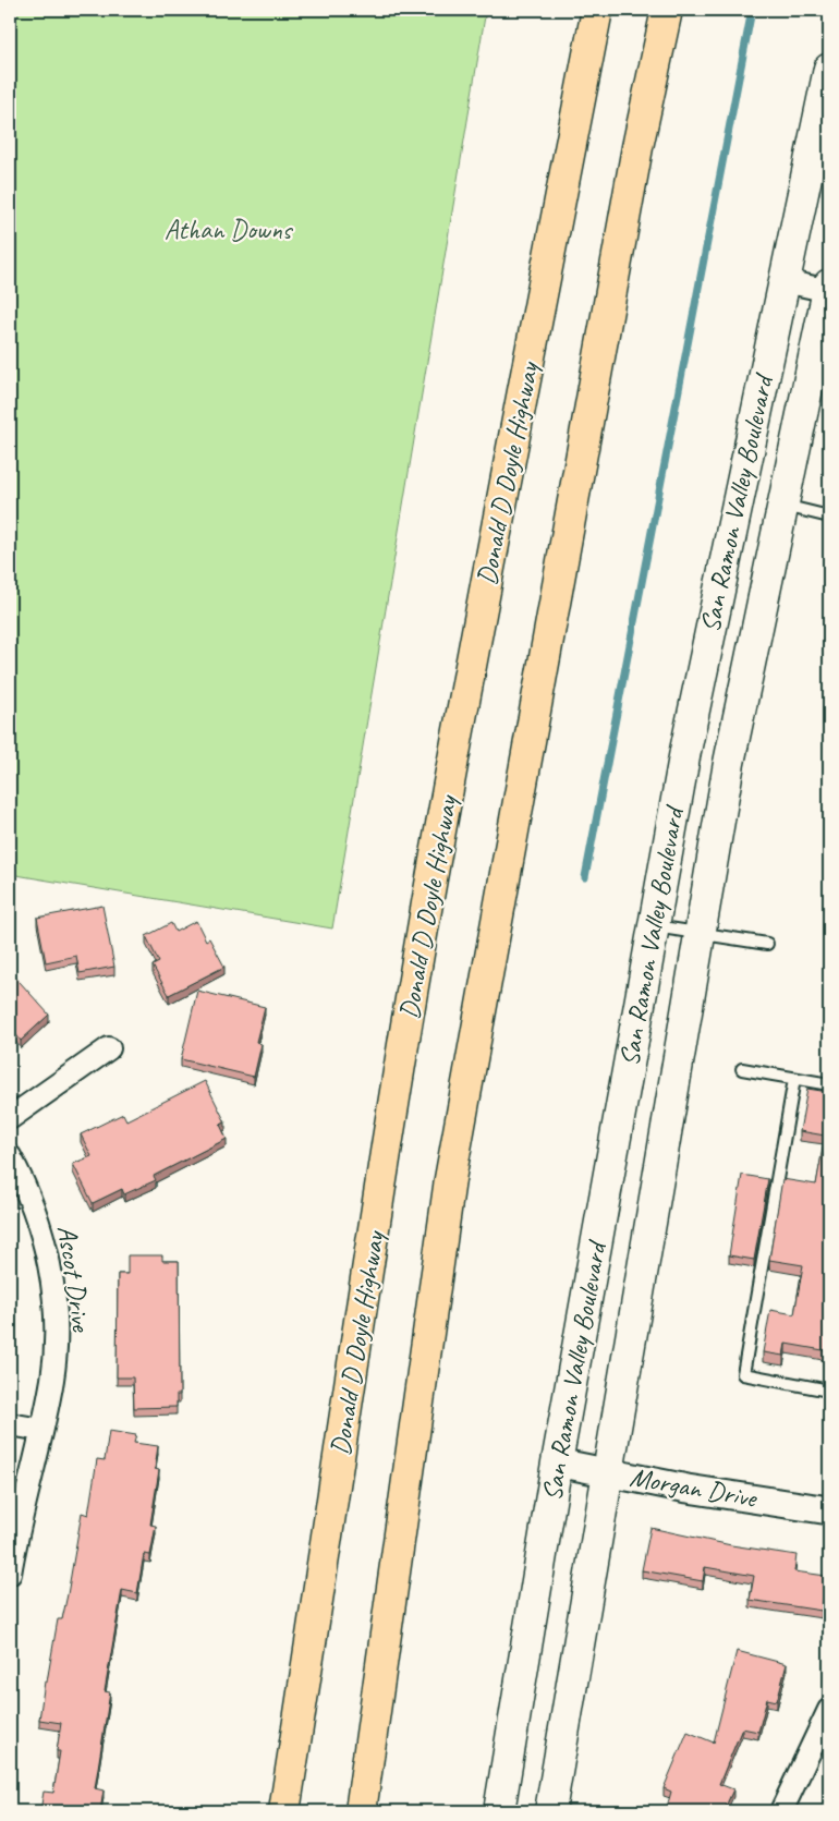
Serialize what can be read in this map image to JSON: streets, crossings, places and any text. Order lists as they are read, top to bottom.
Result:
{
  "streets": {
    "highway": ["Donald D Doyle Highway"],
    "main road": ["San Ramon Valley Boulevard"],
    "street": ["Ascot Drive", "Morgan Drive"]
  },
  "crossings": [
    ["San Ramon Valley Boulevard", "Morgan Drive"]
  ],
  "parks": ["Athan Downs"]
}
